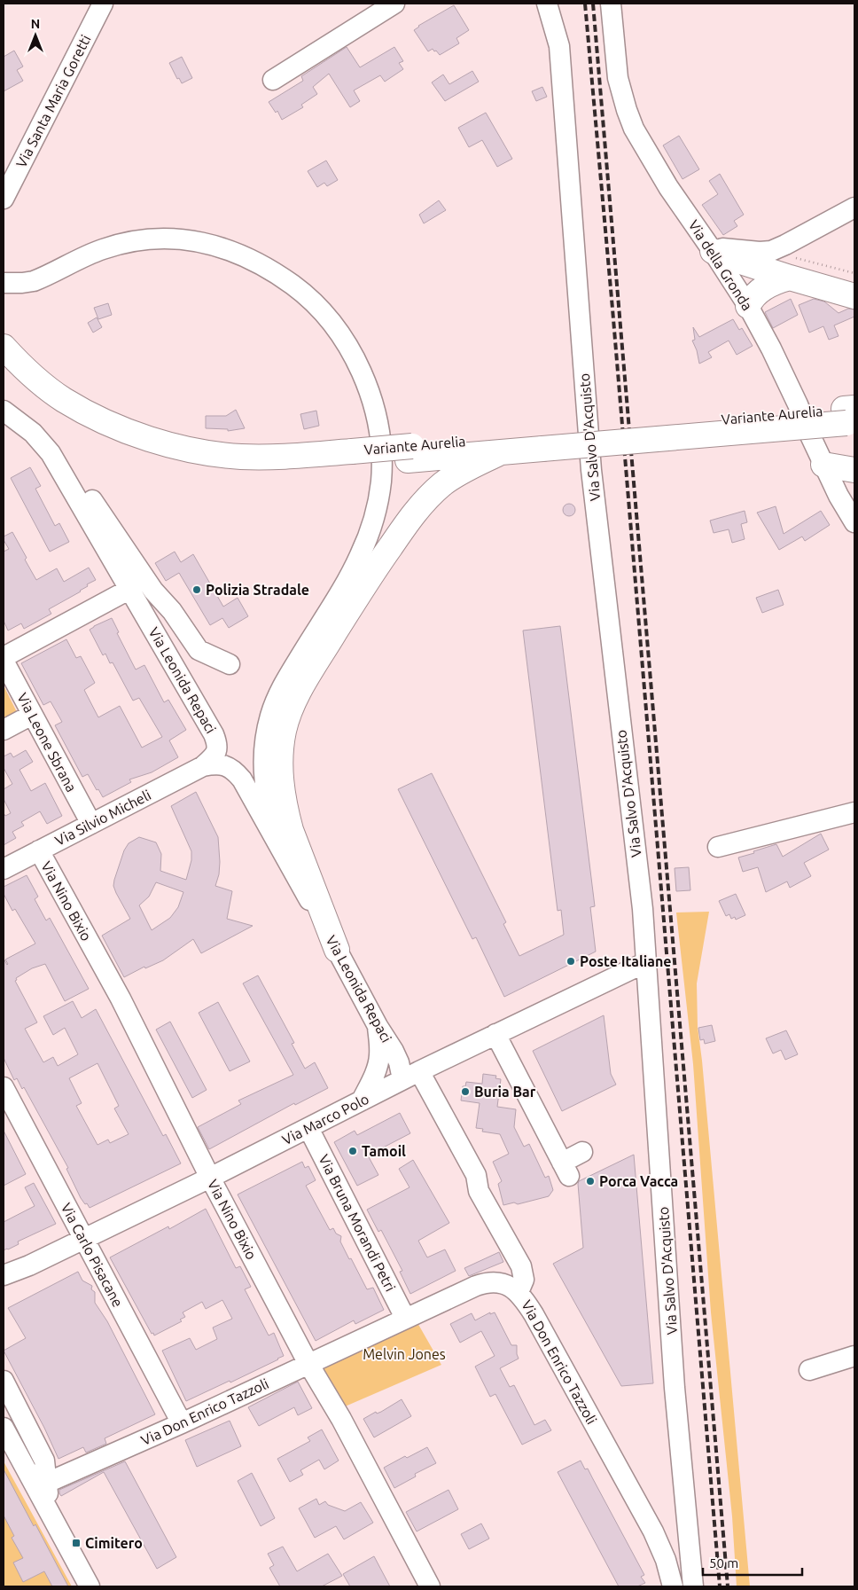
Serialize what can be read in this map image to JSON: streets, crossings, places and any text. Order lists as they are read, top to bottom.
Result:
{
  "streets": {
    "highway": ["Variante Aurelia"],
    "street": [
      "Via Santa Maria Goretti",
      "Via della Gronda",
      "Via Salvo D'Acquisto",
      "Via Leonida Repaci",
      "Via Leone Sbrana",
      "Via Silvio Micheli",
      "Via Nino Bixio",
      "Via Marco Polo",
      "Via Bruna Morandi Petri",
      "Via Carlo Pisacane",
      "Via Don Enrico Tazzoli"
    ]
  },
  "crossings": [
    ["Via Salvo D'Acquisto", "Via Marco Polo"],
    ["Via Leonida Repaci", "Via Silvio Micheli"],
    ["Via Leonida Repaci", "Via Marco Polo"],
    ["Via Leonida Repaci", "Via Don Enrico Tazzoli"],
    ["Via Leone Sbrana", "Via Silvio Micheli"],
    ["Via Silvio Micheli", "Via Nino Bixio"],
    ["Via Nino Bixio", "Via Marco Polo"],
    ["Via Nino Bixio", "Via Don Enrico Tazzoli"],
    ["Via Marco Polo", "Via Bruna Morandi Petri"],
    ["Via Marco Polo", "Via Carlo Pisacane"],
    ["Via Bruna Morandi Petri", "Via Don Enrico Tazzoli"],
    ["Via Carlo Pisacane", "Via Don Enrico Tazzoli"]
  ],
  "parks": ["Melvin Jones"],
  "places": {
    "other": [
      "Polizia Stradale",
      "Poste Italiane",
      "Buria Bar",
      "Tamoil",
      "Porca Vacca"
    ],
    "transit": ["Cimitero"]
  },
  "scale_bar": "50 m",
  "north": "top"
}
